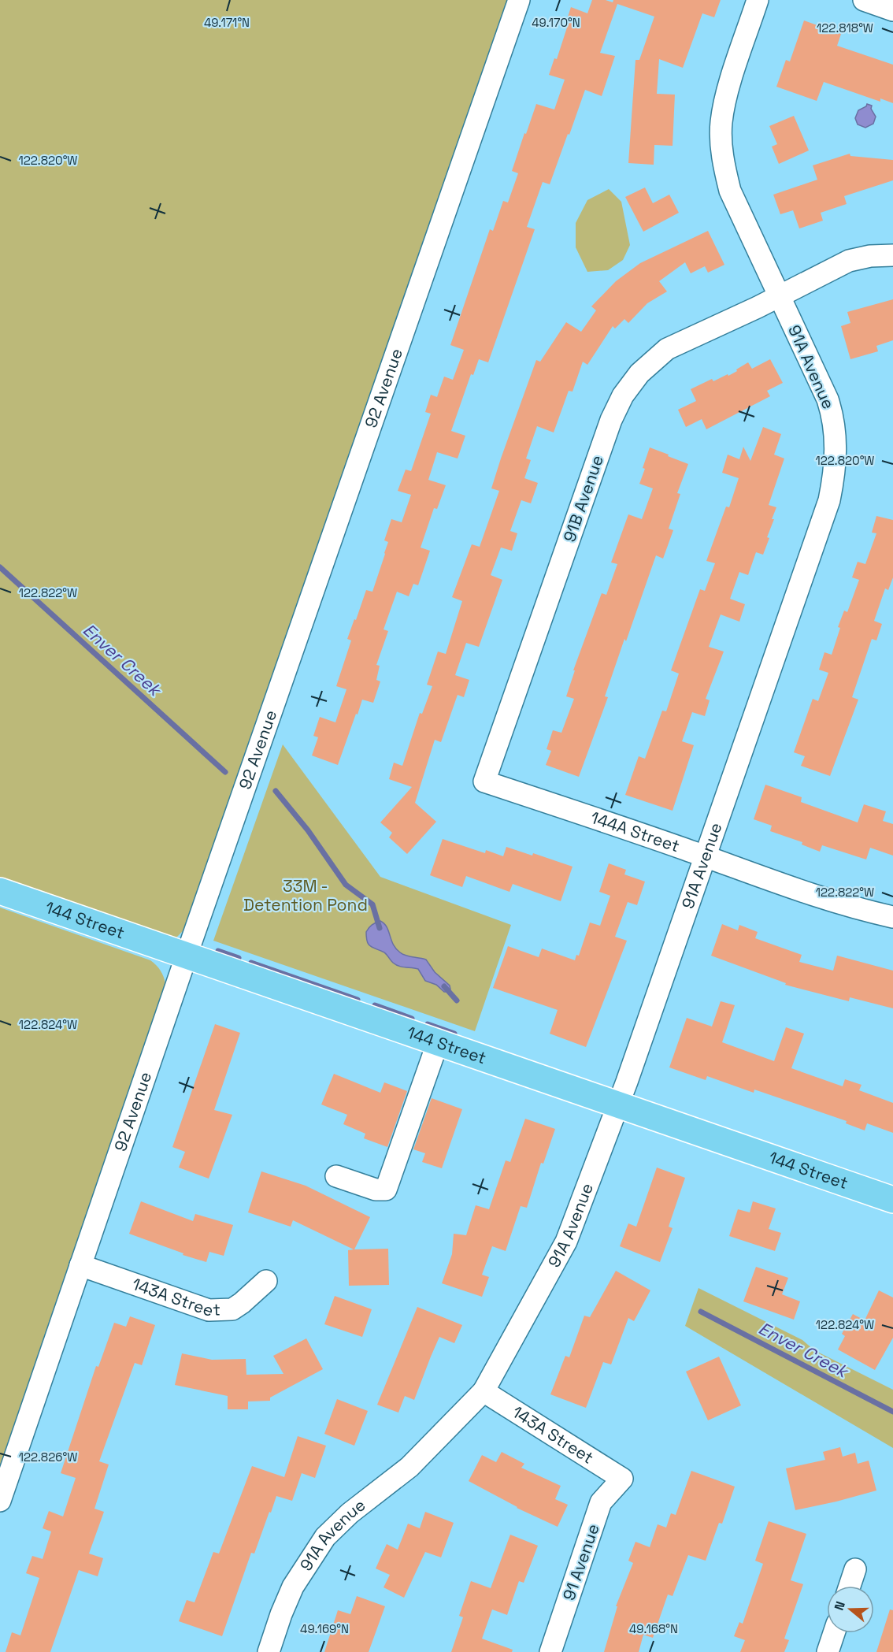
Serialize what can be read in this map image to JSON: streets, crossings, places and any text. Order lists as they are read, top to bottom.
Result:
{
  "streets": {
    "main road": ["144 Street"],
    "street": [
      "91A Avenue",
      "92 Avenue",
      "91B Avenue",
      "144A Street",
      "143A Street",
      "91 Avenue"
    ]
  },
  "crossings": [
    ["91A Avenue", "91B Avenue"],
    ["91A Avenue", "144A Street"],
    ["91A Avenue", "144 Street"],
    ["91A Avenue", "143A Street"],
    ["92 Avenue", "144 Street"],
    ["92 Avenue", "143A Street"],
    ["91B Avenue", "144A Street"],
    ["143A Street", "91 Avenue"]
  ],
  "water": ["Enver Creek"],
  "parks": ["33M - Detention Pond"],
  "north": "left",
  "coordinates": [
    "49.171°N",
    "49.170°N",
    "122.818°W",
    "122.820°W",
    "122.822°W",
    "122.824°W",
    "122.826°W",
    "49.169°N",
    "49.168°N"
  ]
}
